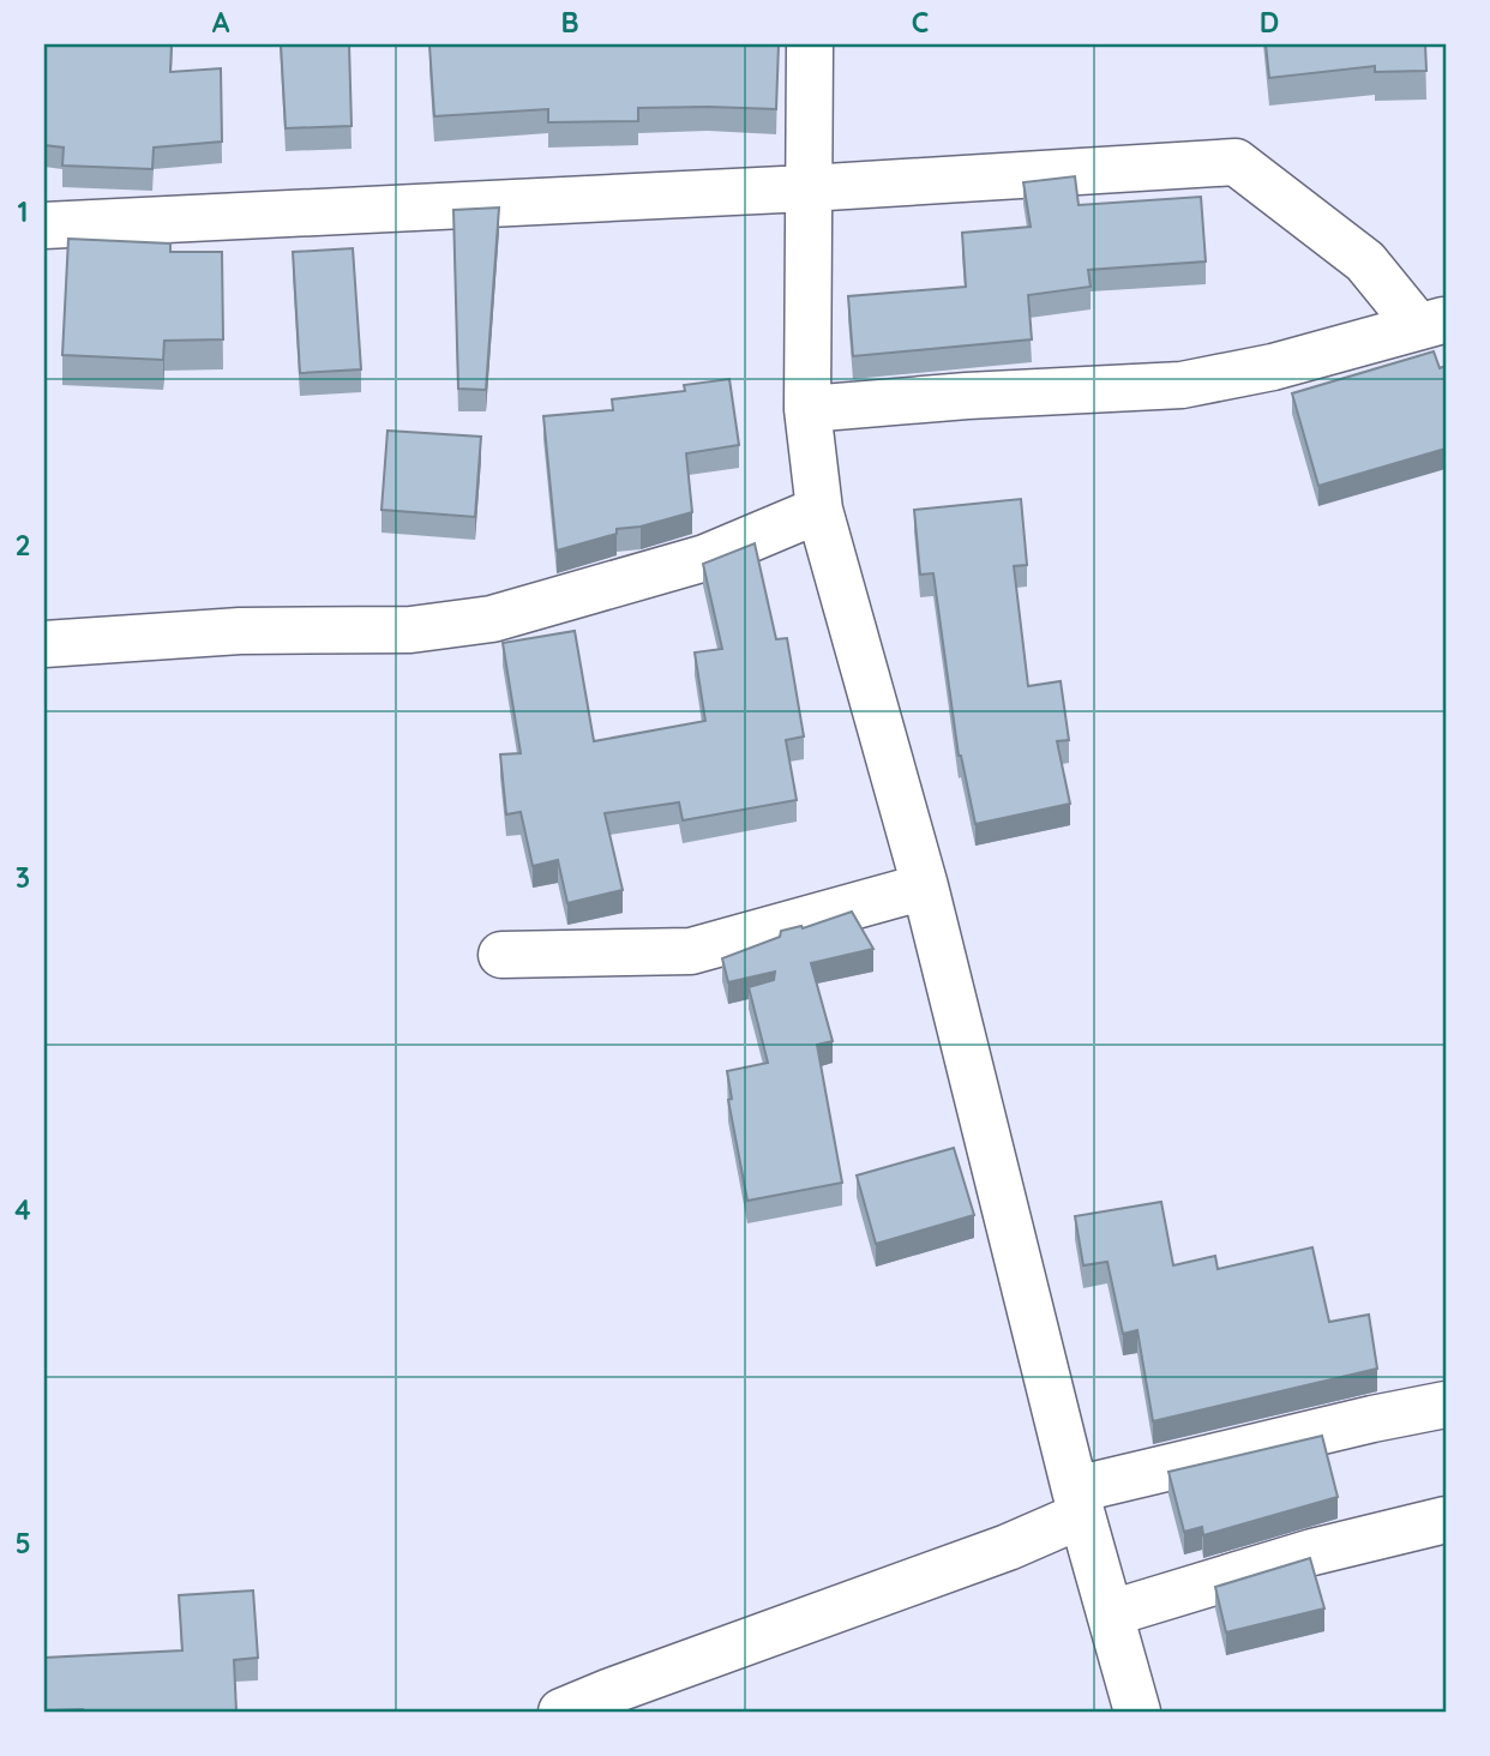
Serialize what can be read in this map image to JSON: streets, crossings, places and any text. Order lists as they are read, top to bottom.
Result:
{
  "grid": {
    "columns": [
      "A",
      "B",
      "C",
      "D"
    ],
    "rows": [
      "1",
      "2",
      "3",
      "4",
      "5"
    ]
  }
}
